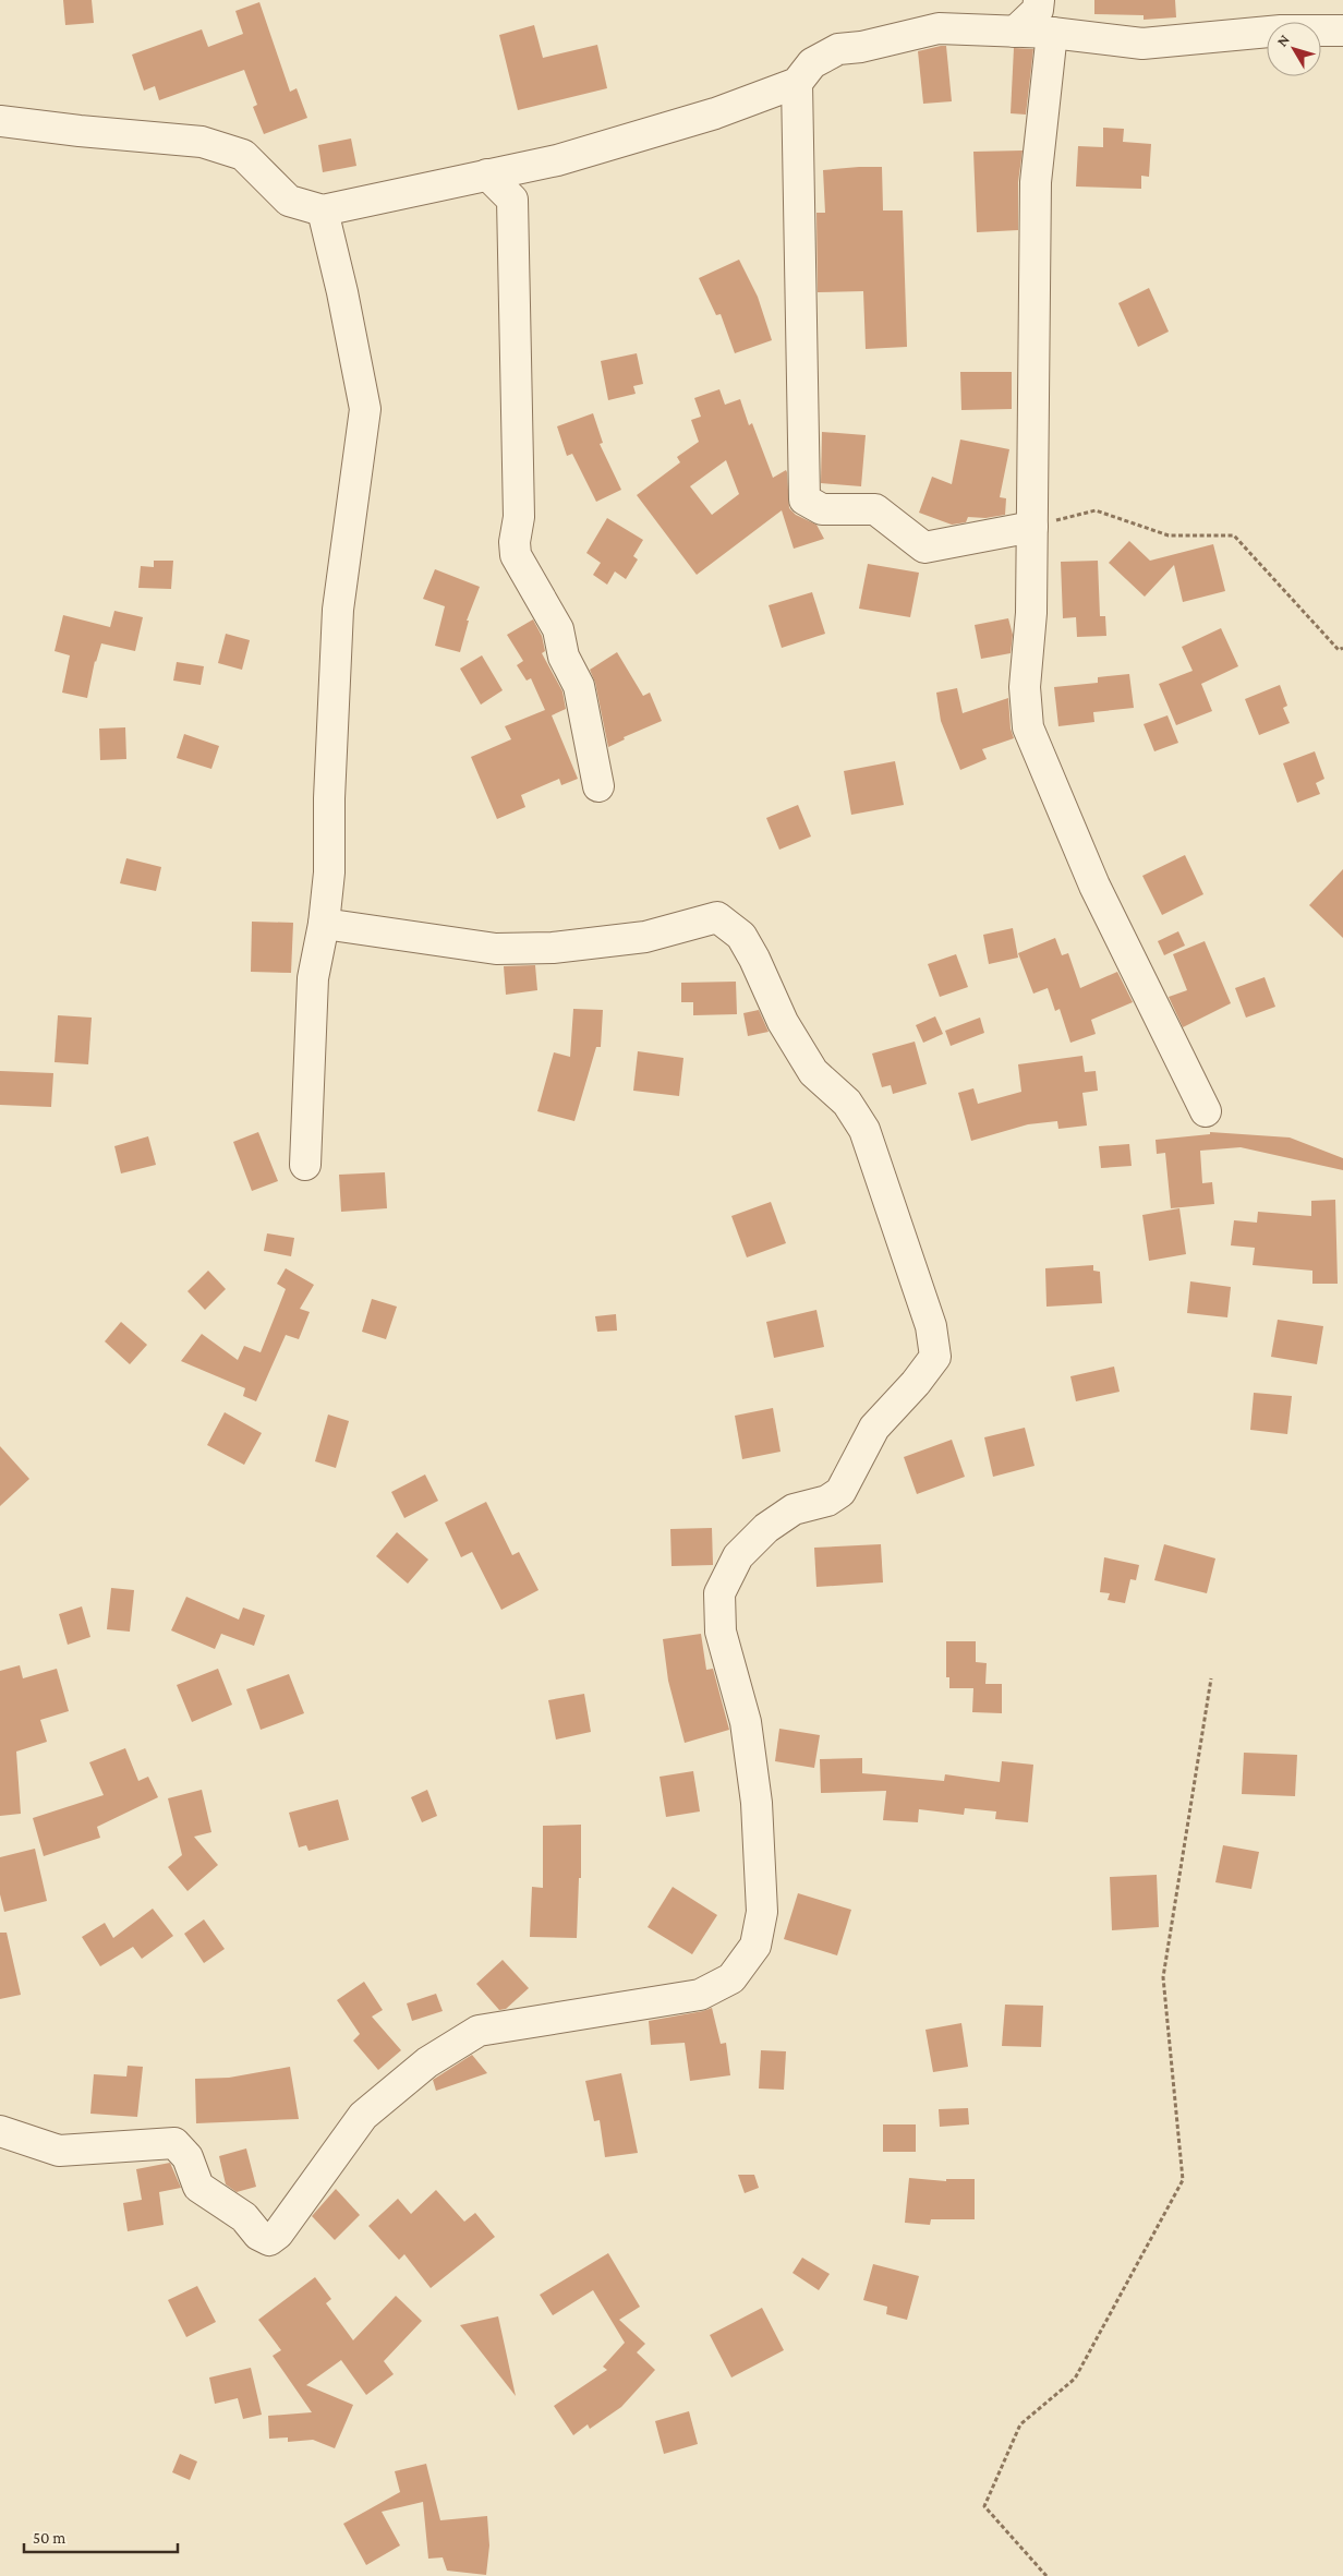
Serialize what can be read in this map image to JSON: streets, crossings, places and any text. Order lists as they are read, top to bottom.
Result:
{
  "scale_bar": "50 m",
  "north": "top left"
}
